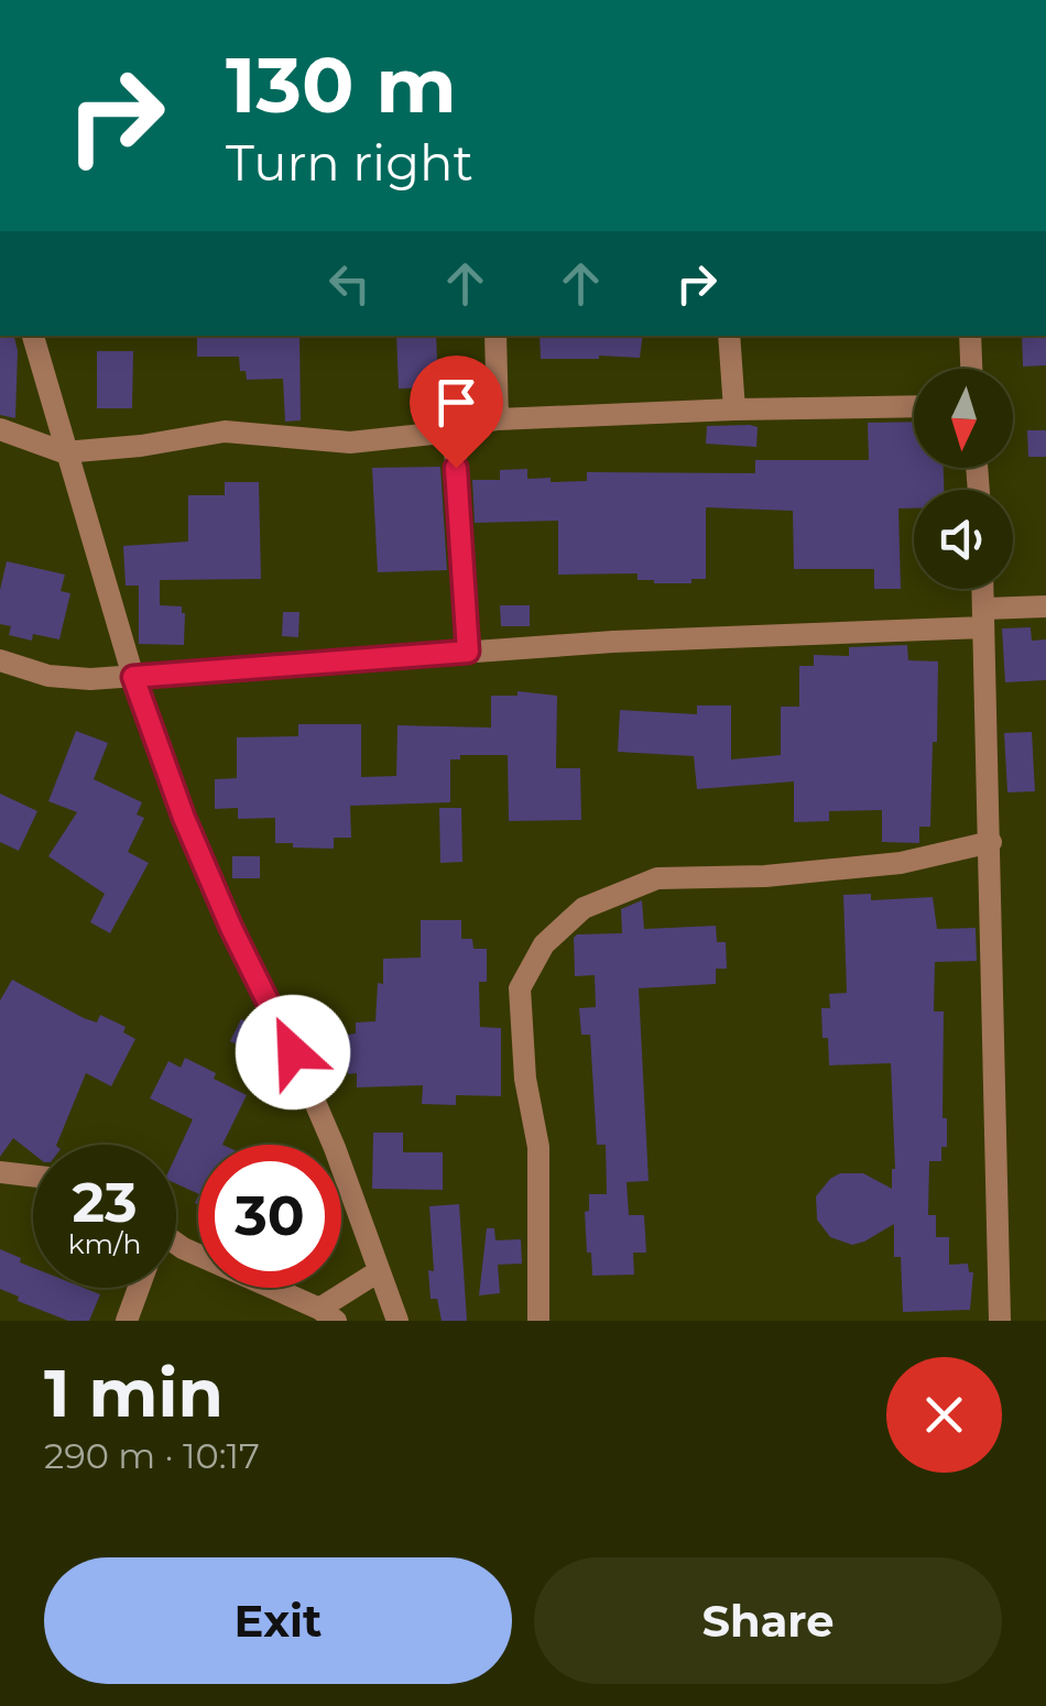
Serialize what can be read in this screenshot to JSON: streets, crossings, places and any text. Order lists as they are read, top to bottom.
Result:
{
  "north": "bottom",
  "page": {
    "turn": ["130 m", "Turn right"],
    "speed": "23 km/h",
    "limit": "30",
    "heading": ["1 min", "290 m · 10:17"],
    "buttons": ["Exit", "Share"]
  }
}
